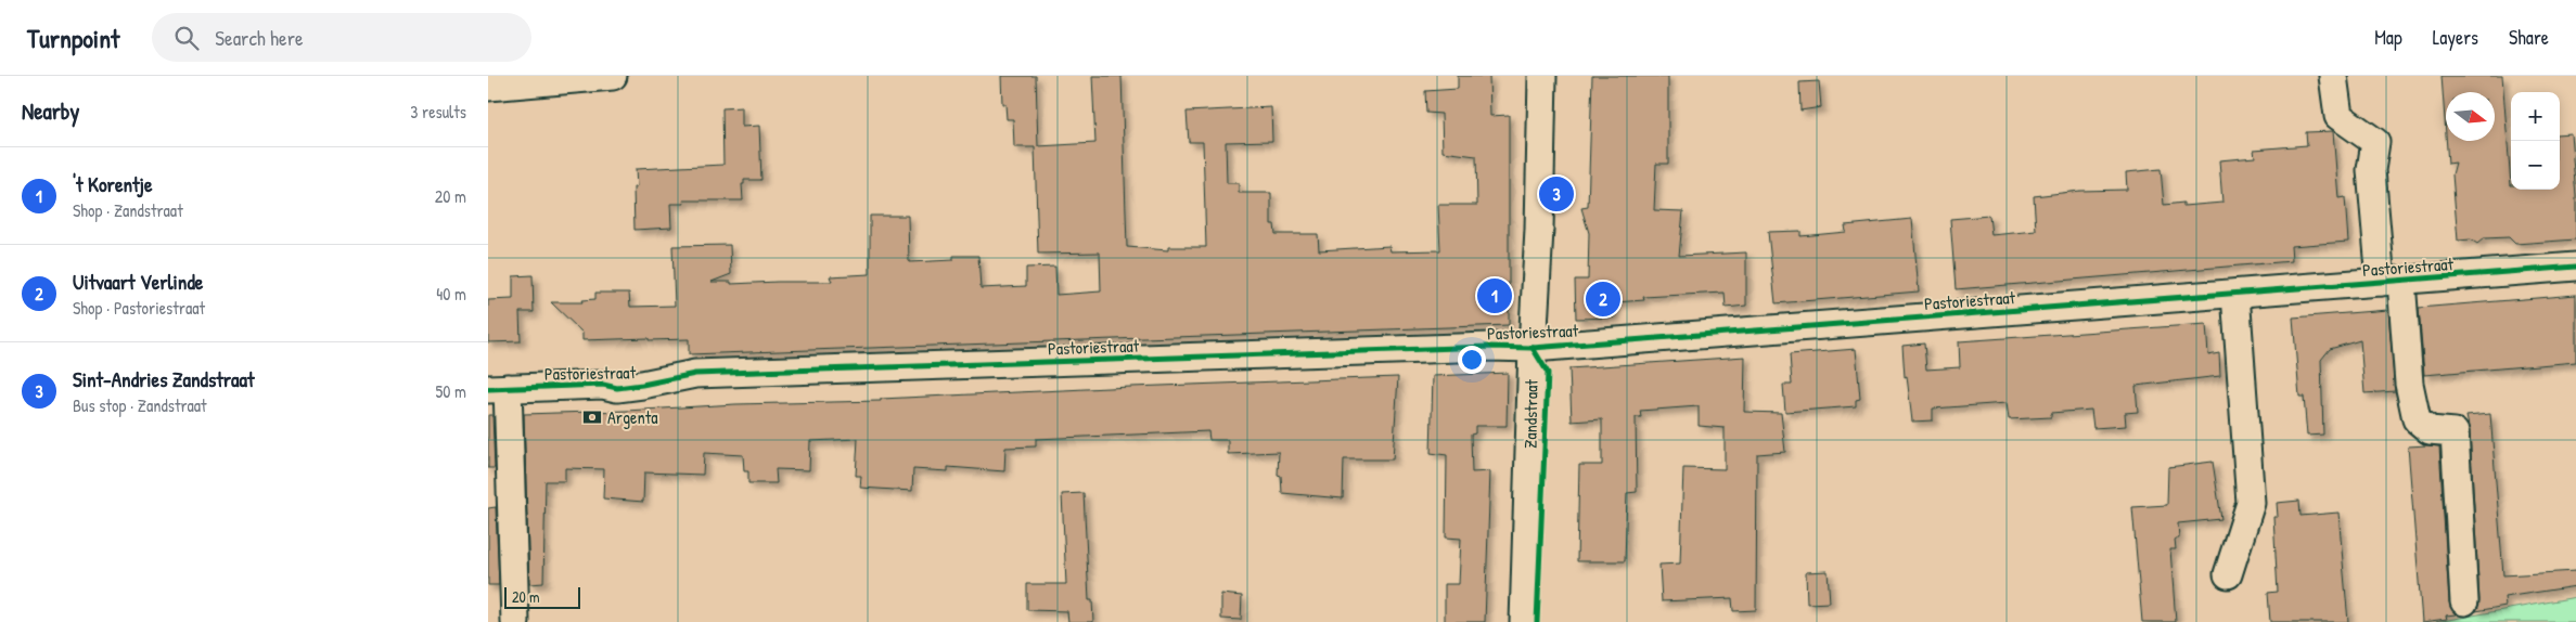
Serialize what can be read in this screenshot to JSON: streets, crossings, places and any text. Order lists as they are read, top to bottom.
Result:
{
  "streets": {
    "street": ["Pastoriestraat", "Zandstraat"]
  },
  "crossings": [
    ["Pastoriestraat", "Zandstraat"]
  ],
  "places": {
    "bank": ["Argenta"]
  },
  "scale_bar": "20 m",
  "north": "right",
  "page": {
    "header": "Turnpoint",
    "search": "Search here",
    "nav": ["Map", "Layers", "Share"],
    "heading": ["Nearby", "3 results"],
    "map_buttons": ["+", "−"],
    "list": [
      {
        "mark": "1",
        "name": "'t Korentje",
        "note": "Shop · Zandstraat",
        "value": "20 m"
      },
      {
        "mark": "2",
        "name": "Uitvaart Verlinde",
        "note": "Shop · Pastoriestraat",
        "value": "40 m"
      },
      {
        "mark": "3",
        "name": "Sint-Andries Zandstraat",
        "note": "Bus stop · Zandstraat",
        "value": "50 m"
      }
    ],
    "pins": ["3", "1", "2"],
    "scale": "20 m"
  }
}
